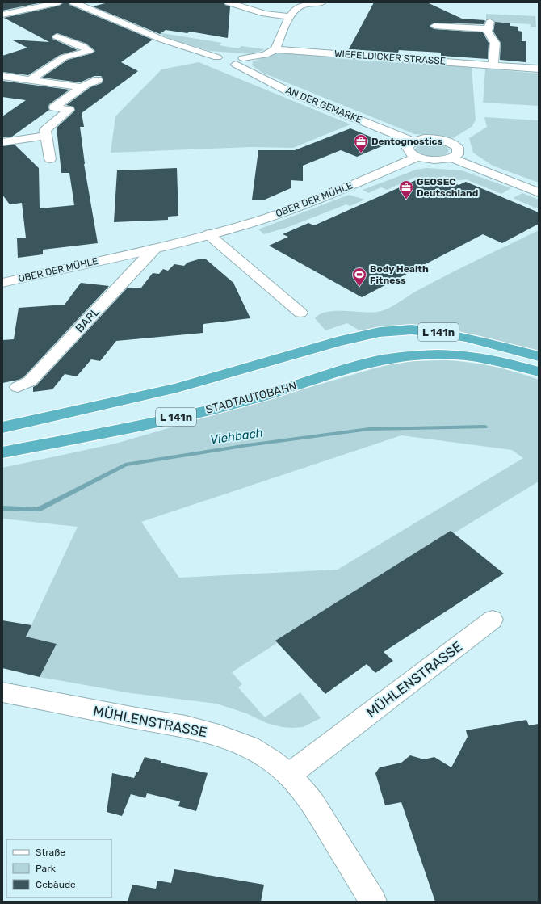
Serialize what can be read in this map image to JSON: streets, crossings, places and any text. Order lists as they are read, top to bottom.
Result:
{
  "streets": {
    "highway": ["L 141n", "STADTAUTOBAHN"],
    "street": [
      "WIEFELDICKER STRASSE",
      "AN DER GEMARKE",
      "OBER DER MÜHLE",
      "BARL",
      "MÜHLENSTRASSE"
    ]
  },
  "crossings": [
    ["WIEFELDICKER STRASSE", "AN DER GEMARKE"],
    ["OBER DER MÜHLE", "BARL"]
  ],
  "water": ["Viehbach"],
  "places": {
    "office": ["Dentognostics", "GEOSEC Deutschland"],
    "sports": ["Body Health Fitness"]
  },
  "legend": ["Straße", "Park", "Gebäude"]
}
